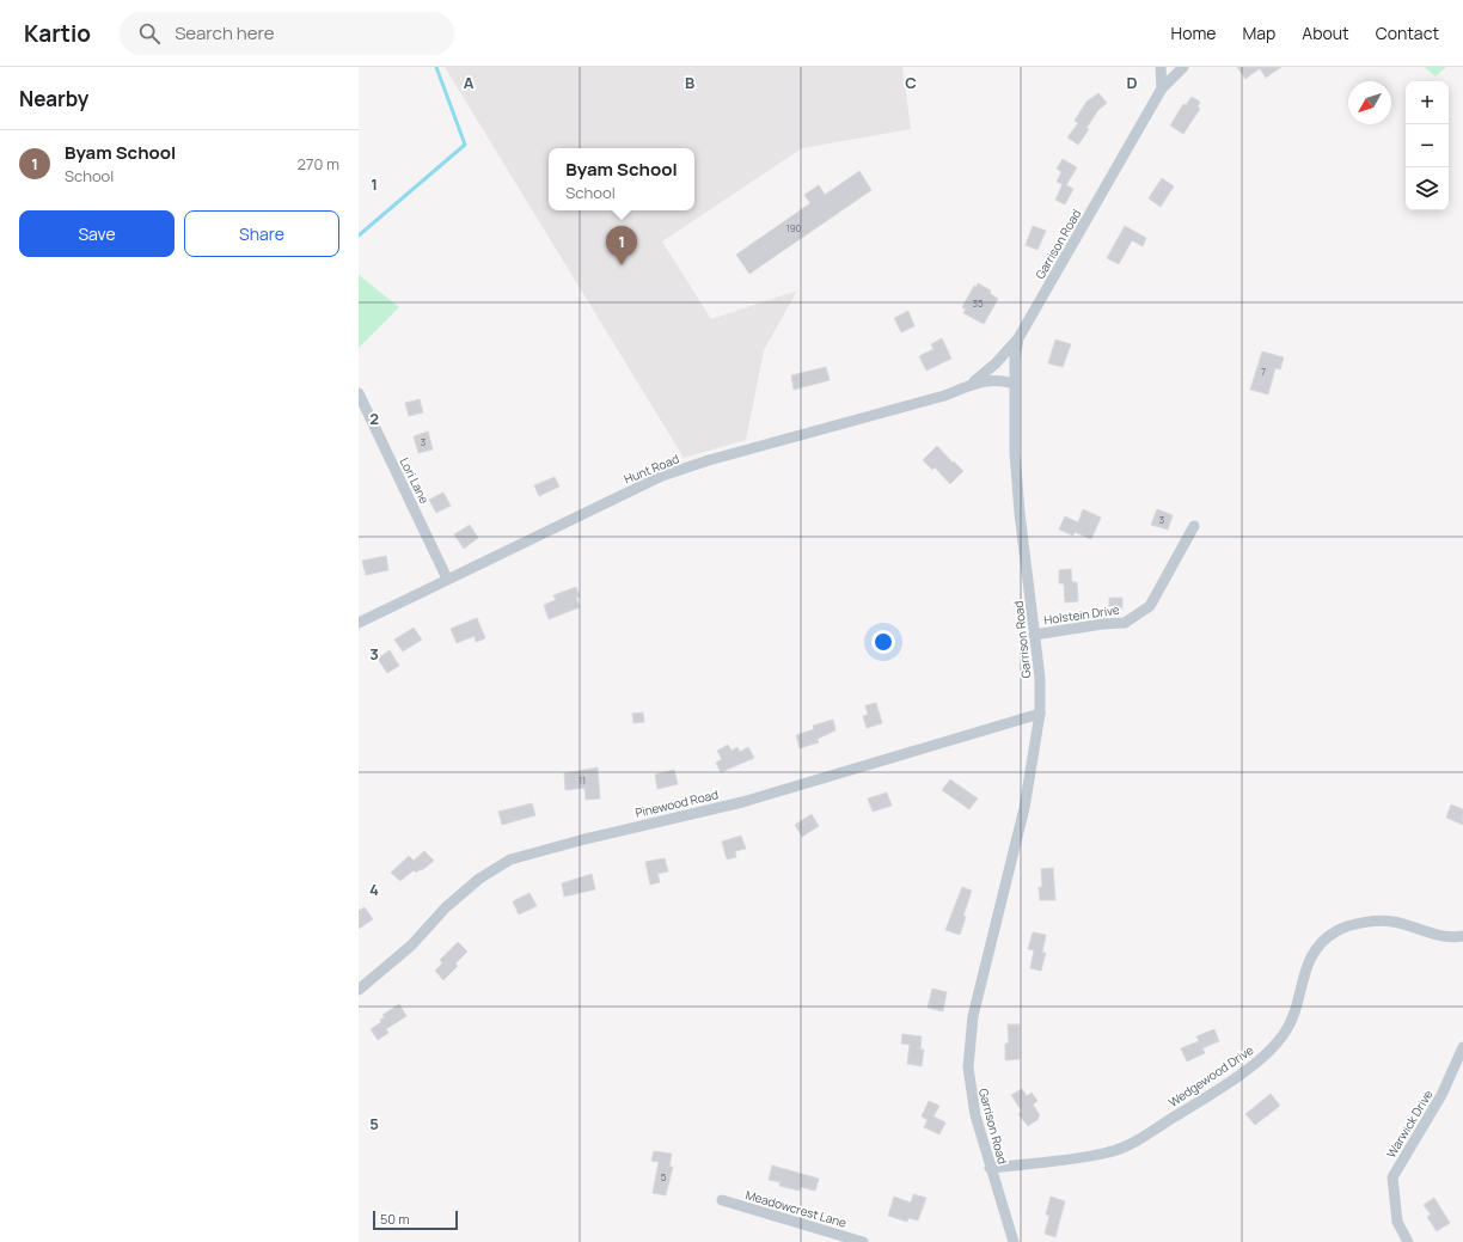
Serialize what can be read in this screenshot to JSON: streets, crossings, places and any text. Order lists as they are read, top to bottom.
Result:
{
  "streets": {
    "street": [
      "Garrison Road",
      "Hunt Road",
      "Lori Lane",
      "Holstein Drive",
      "Pinewood Road",
      "Wedgewood Drive",
      "Warwick Drive",
      "Meadowcrest Lane"
    ]
  },
  "crossings": [
    ["Garrison Road", "Hunt Road"],
    ["Garrison Road", "Holstein Drive"],
    ["Garrison Road", "Pinewood Road"],
    ["Garrison Road", "Wedgewood Drive"],
    ["Hunt Road", "Lori Lane"]
  ],
  "house_numbers": [
    "190",
    "35",
    "7",
    "3",
    "3",
    "11",
    "5"
  ],
  "scale_bar": "50 m",
  "north": "bottom left",
  "page": {
    "header": "Kartio",
    "search": "Search here",
    "nav": [
      "Home",
      "Map",
      "About",
      "Contact"
    ],
    "heading": "Nearby",
    "map_buttons": ["+", "−"],
    "list": [
      {
        "mark": "1",
        "name": "Byam School",
        "note": "School",
        "value": "270 m"
      }
    ],
    "popup": ["Byam School", "School"],
    "buttons": ["Save", "Share"],
    "pins": "1",
    "scale": "50 m"
  },
  "grid": {
    "columns": [
      "A",
      "B",
      "C",
      "D"
    ],
    "rows": [
      "1",
      "2",
      "3",
      "4",
      "5"
    ]
  }
}
